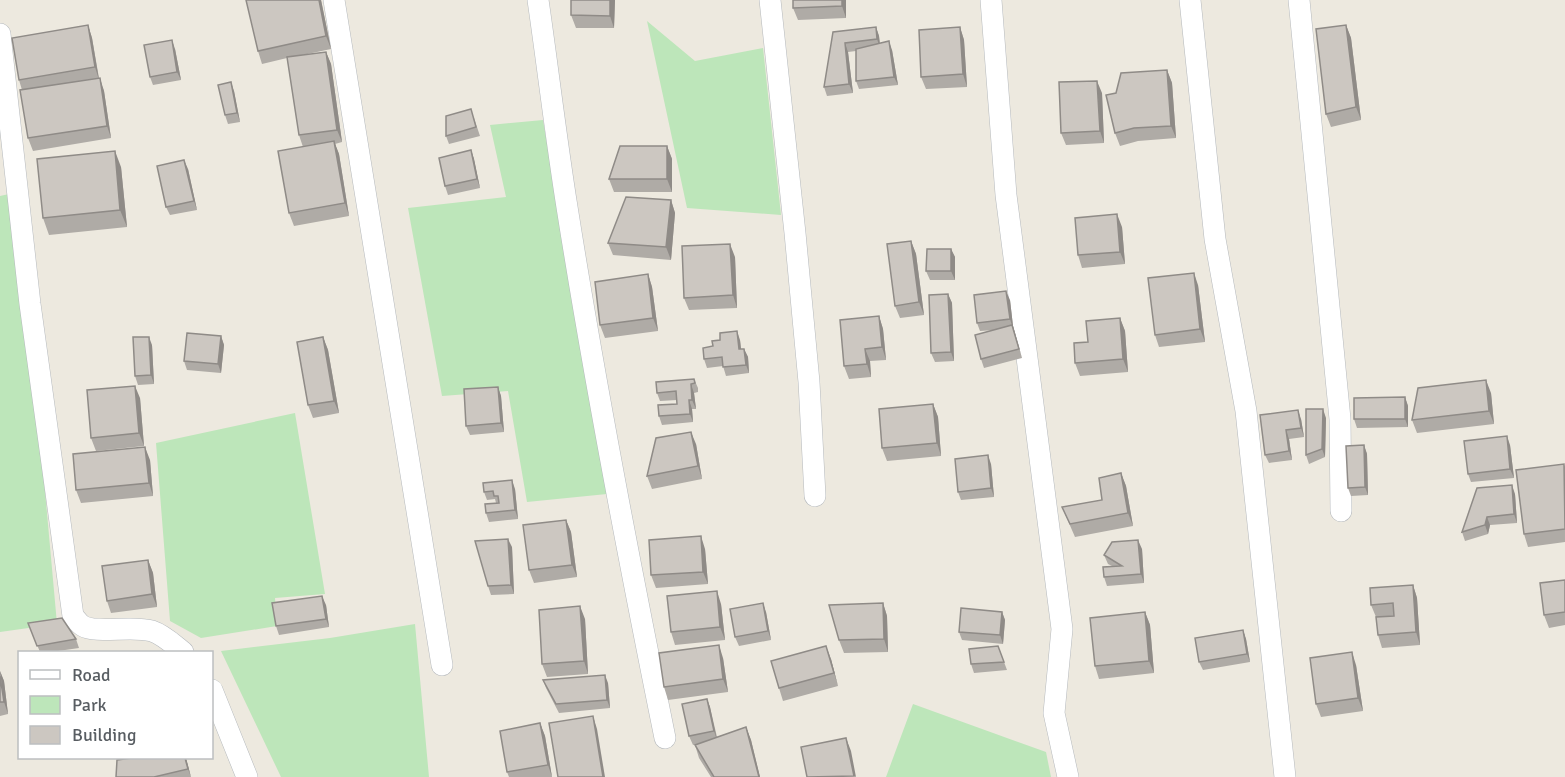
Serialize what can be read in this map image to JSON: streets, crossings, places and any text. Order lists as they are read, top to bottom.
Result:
{
  "legend": ["Road", "Park", "Building"]
}
